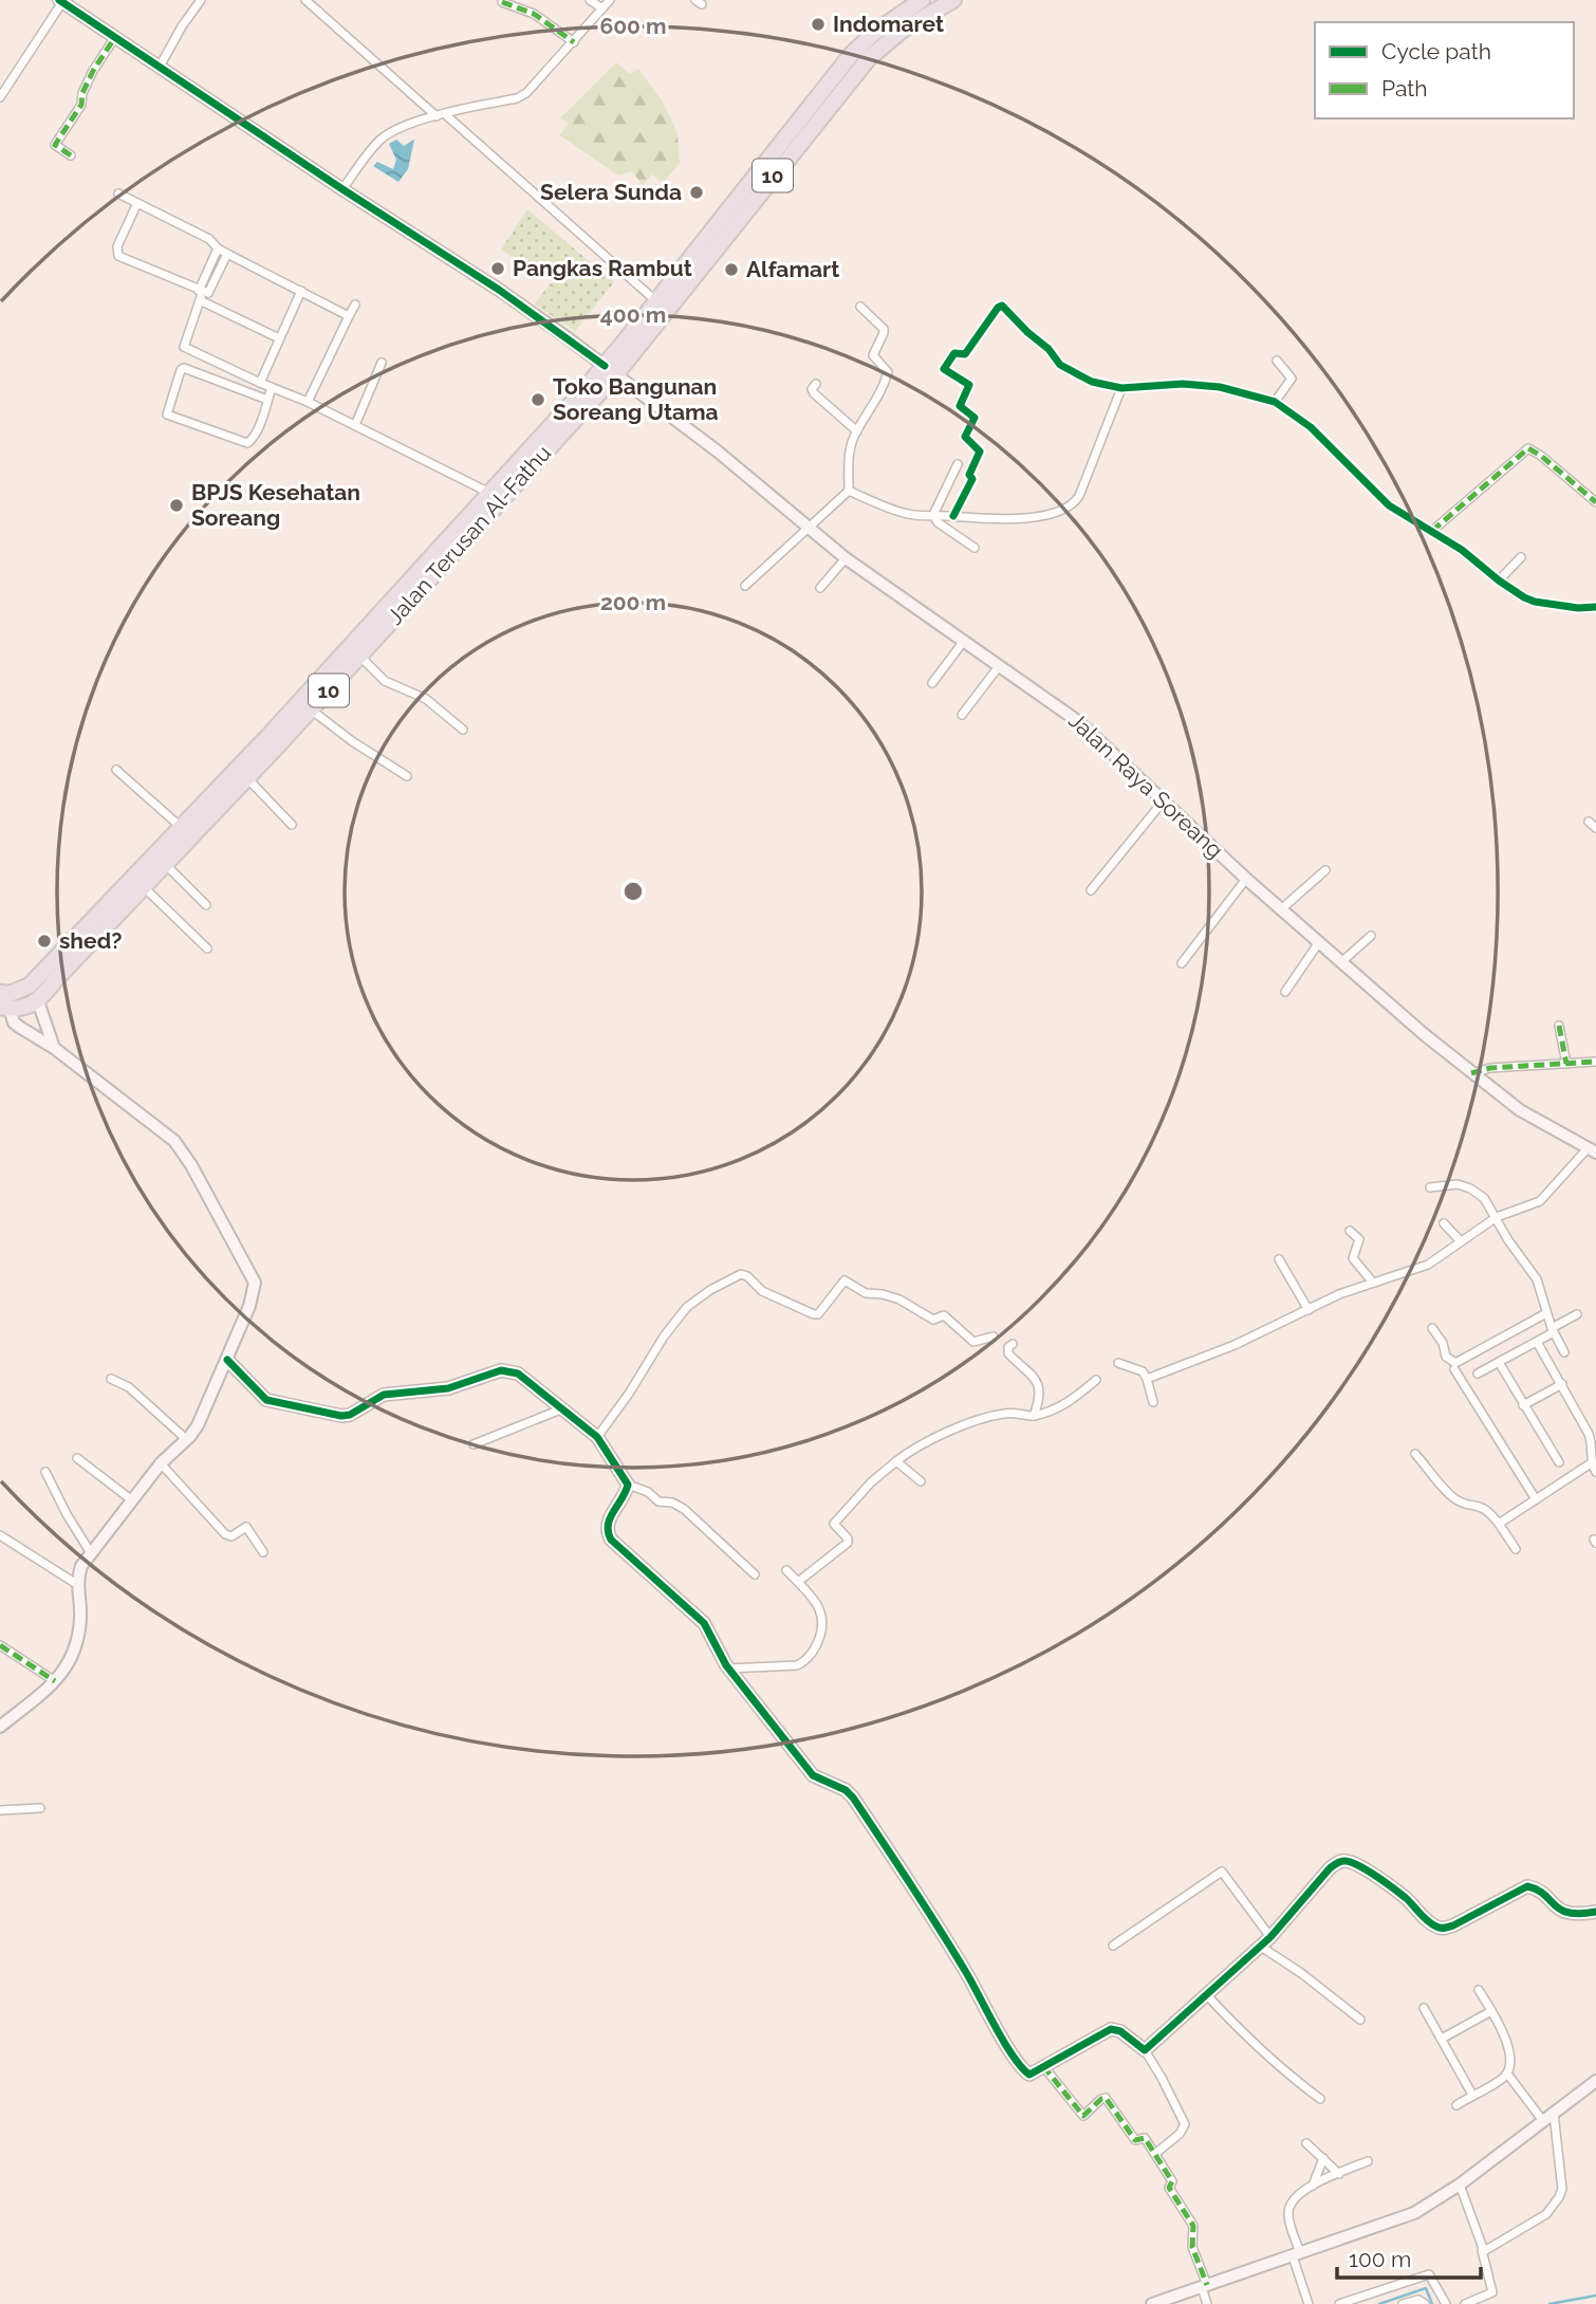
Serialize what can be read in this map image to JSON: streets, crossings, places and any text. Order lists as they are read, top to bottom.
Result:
{
  "streets": {
    "highway": ["10", "Jalan Terusan Al-Fathu"],
    "street": ["Jalan Raya Soreang"]
  },
  "crossings": [
    ["Jalan Terusan Al-Fathu", "Jalan Raya Soreang"]
  ],
  "places": [
    "Indomaret",
    "Selera Sunda",
    "Pangkas Rambut",
    "Alfamart",
    "Toko Bangunan Soreang Utama",
    "BPJS Kesehatan Soreang",
    "shed?"
  ],
  "legend": ["Cycle path", "Path"],
  "scale_bar": "100 m",
  "rings": ["600 m", "400 m", "200 m"]
}
